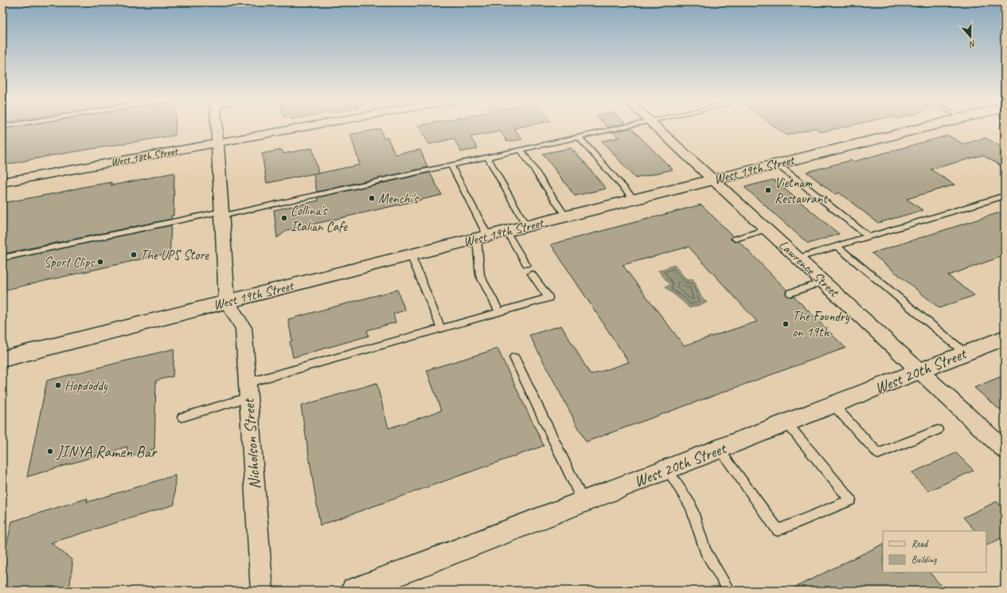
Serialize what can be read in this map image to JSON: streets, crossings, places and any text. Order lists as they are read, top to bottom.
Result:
{
  "streets": {
    "street": [
      "West 18th Street",
      "West 19th Street",
      "Lawrence Street",
      "West 20th Street",
      "Nicholson Street"
    ]
  },
  "crossings": [
    ["West 19th Street", "Lawrence Street"],
    ["West 19th Street", "Nicholson Street"],
    ["Lawrence Street", "West 20th Street"]
  ],
  "places": [
    "Vietnam Restaurant",
    "Menchi's",
    "Collina's Italian Cafe",
    "The UPS Store",
    "Sport Clips",
    "The Foundry on 19th",
    "Hopdoddy",
    "JINYA Ramen Bar"
  ],
  "legend": ["Road", "Building"],
  "north": "bottom"
}
